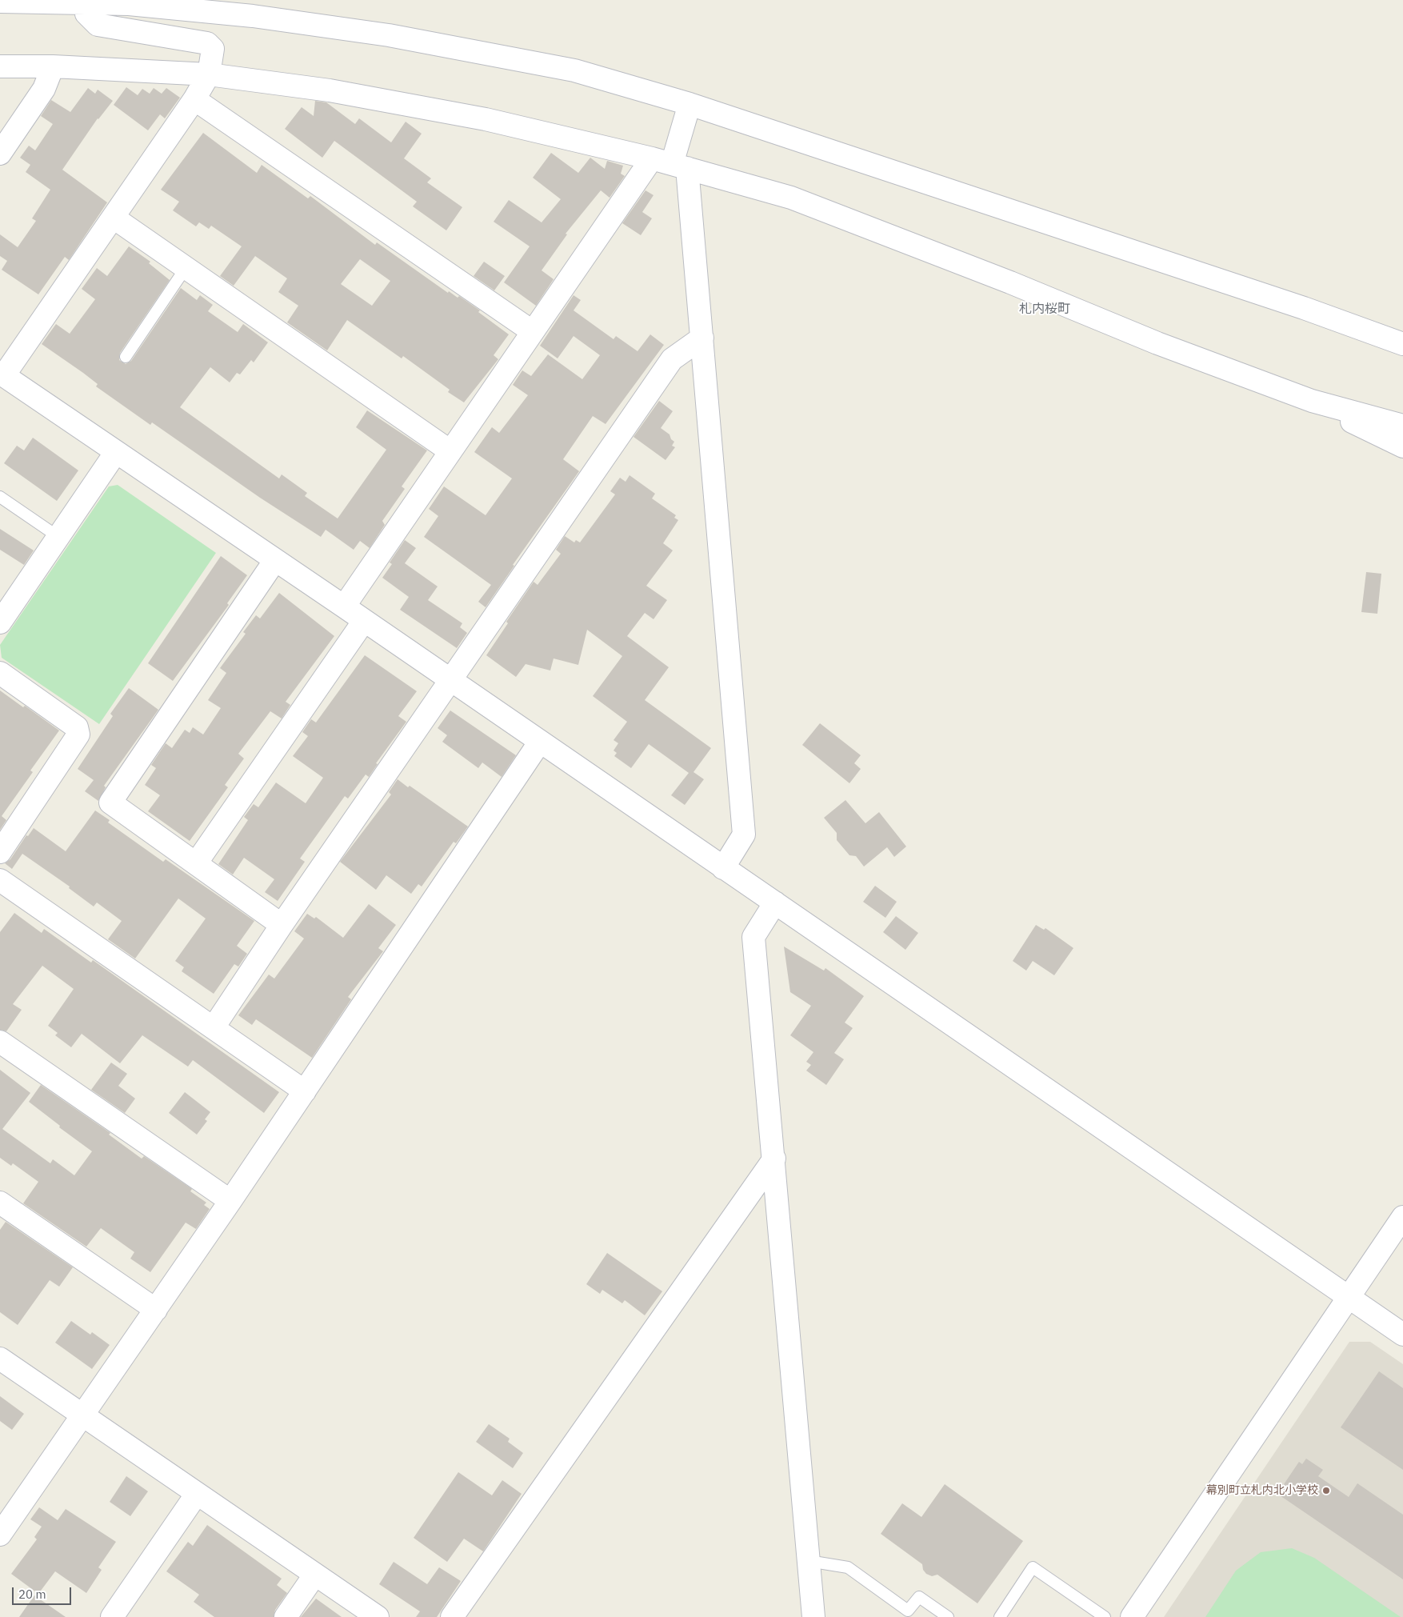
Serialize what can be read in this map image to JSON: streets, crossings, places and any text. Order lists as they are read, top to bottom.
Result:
{
  "districts": ["札内桜町"],
  "places": ["幕別町立札内北小学校"],
  "scale_bar": "20 m"
}
